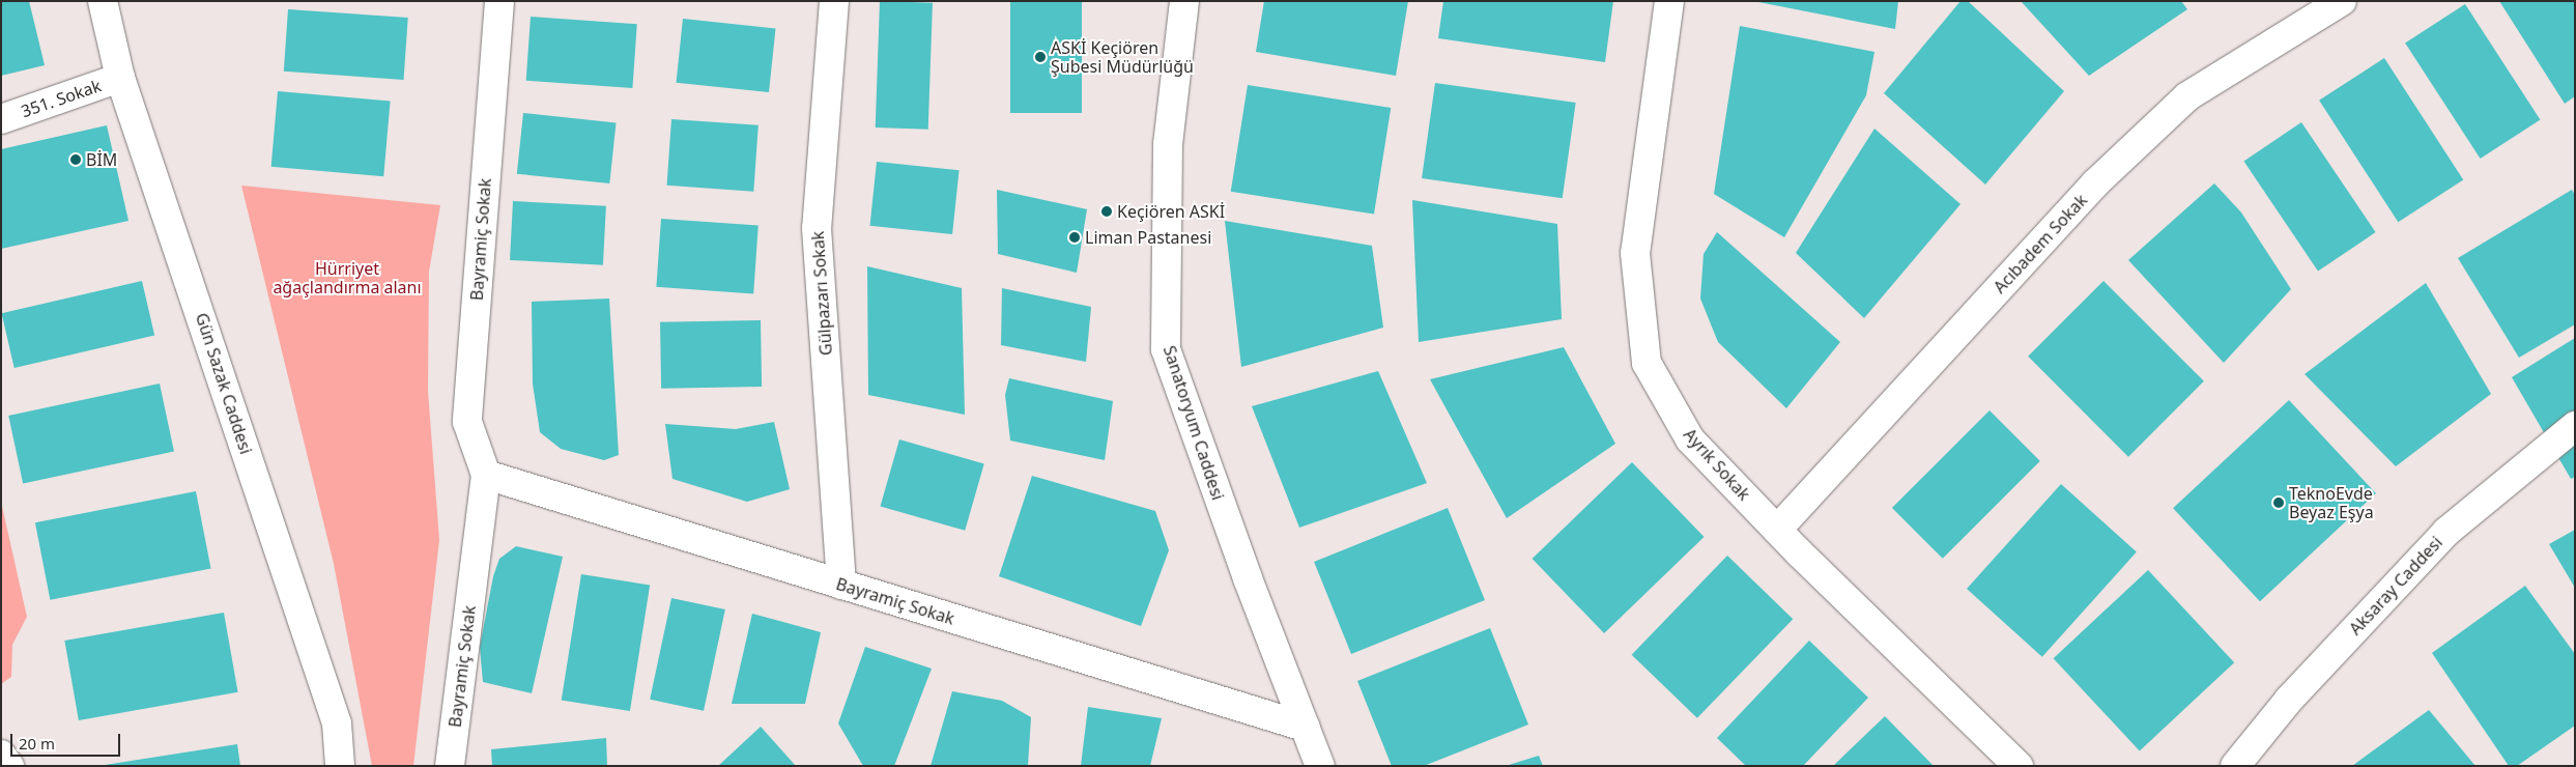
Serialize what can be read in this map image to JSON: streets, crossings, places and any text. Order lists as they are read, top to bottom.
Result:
{
  "streets": {
    "street": [
      "351. Sokak",
      "Bayramiç Sokak",
      "Acıbadem Sokak",
      "Gülpazarı Sokak",
      "Gün Sazak Caddesi",
      "Sanatoryum Caddesi",
      "Ayrık Sokak",
      "Aksaray Caddesi"
    ]
  },
  "crossings": [
    ["351. Sokak", "Gün Sazak Caddesi"],
    ["Bayramiç Sokak", "Gülpazarı Sokak"],
    ["Bayramiç Sokak", "Sanatoryum Caddesi"],
    ["Acıbadem Sokak", "Ayrık Sokak"]
  ],
  "parks": ["Hürriyet ağaçlandırma alanı"],
  "places": [
    "ASKİ Keçiören Şubesi Müdürlüğü",
    "BİM",
    "Keçiören ASKİ",
    "Liman Pastanesi",
    "TeknoEvde Beyaz Eşya"
  ],
  "scale_bar": "20 m"
}
